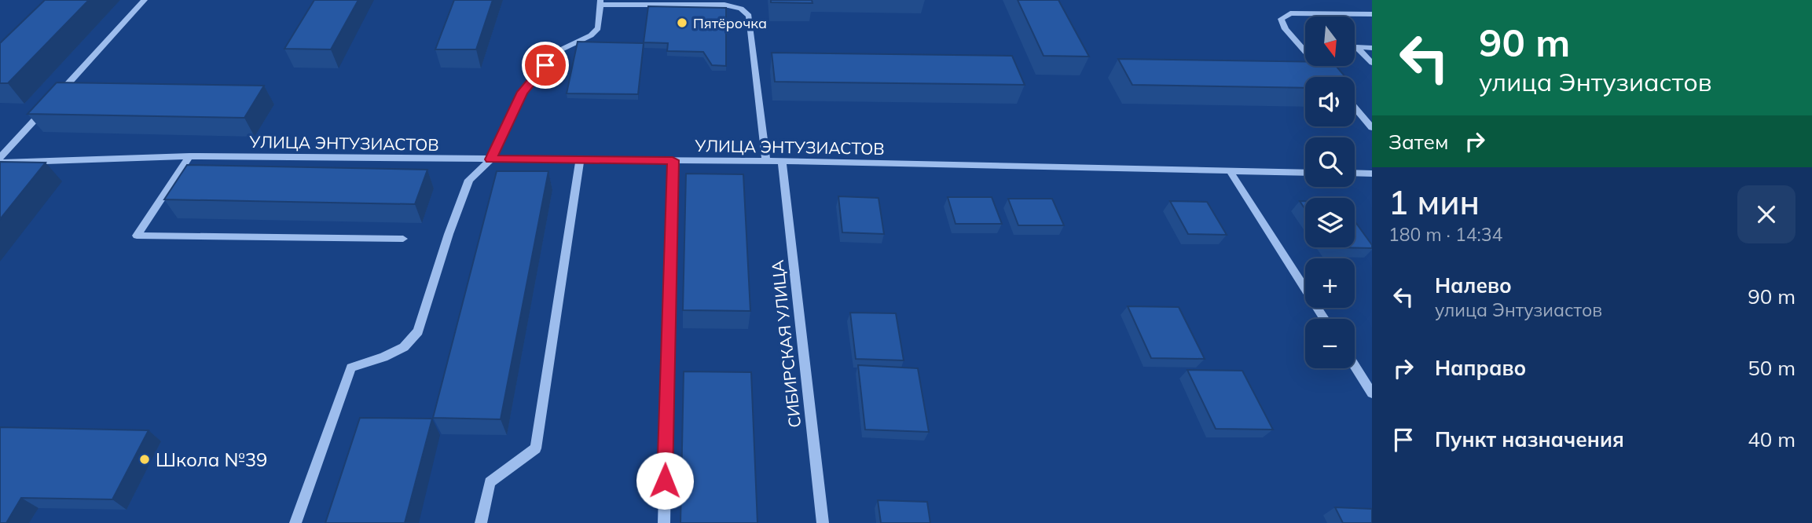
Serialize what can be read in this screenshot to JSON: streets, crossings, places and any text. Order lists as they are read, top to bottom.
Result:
{
  "streets": {
    "street": ["УЛИЦА ЭНТУЗИАСТОВ", "СИБИРСКАЯ УЛИЦА"]
  },
  "crossings": [
    ["УЛИЦА ЭНТУЗИАСТОВ", "СИБИРСКАЯ УЛИЦА"]
  ],
  "places": ["Пятёрочка", "Школа №39"],
  "north": "bottom",
  "page": {
    "turn": ["90 m", "улица Энтузиастов"],
    "map_buttons": ["+", "−"],
    "then": "Затем",
    "heading": ["1 мин", "180 m · 14:34"],
    "list": [
      {
        "name": "Налево",
        "note": "улица Энтузиастов",
        "value": "90 m"
      },
      {
        "name": "Направо",
        "value": "50 m"
      },
      {
        "name": "Пункт назначения",
        "value": "40 m"
      }
    ]
  }
}
